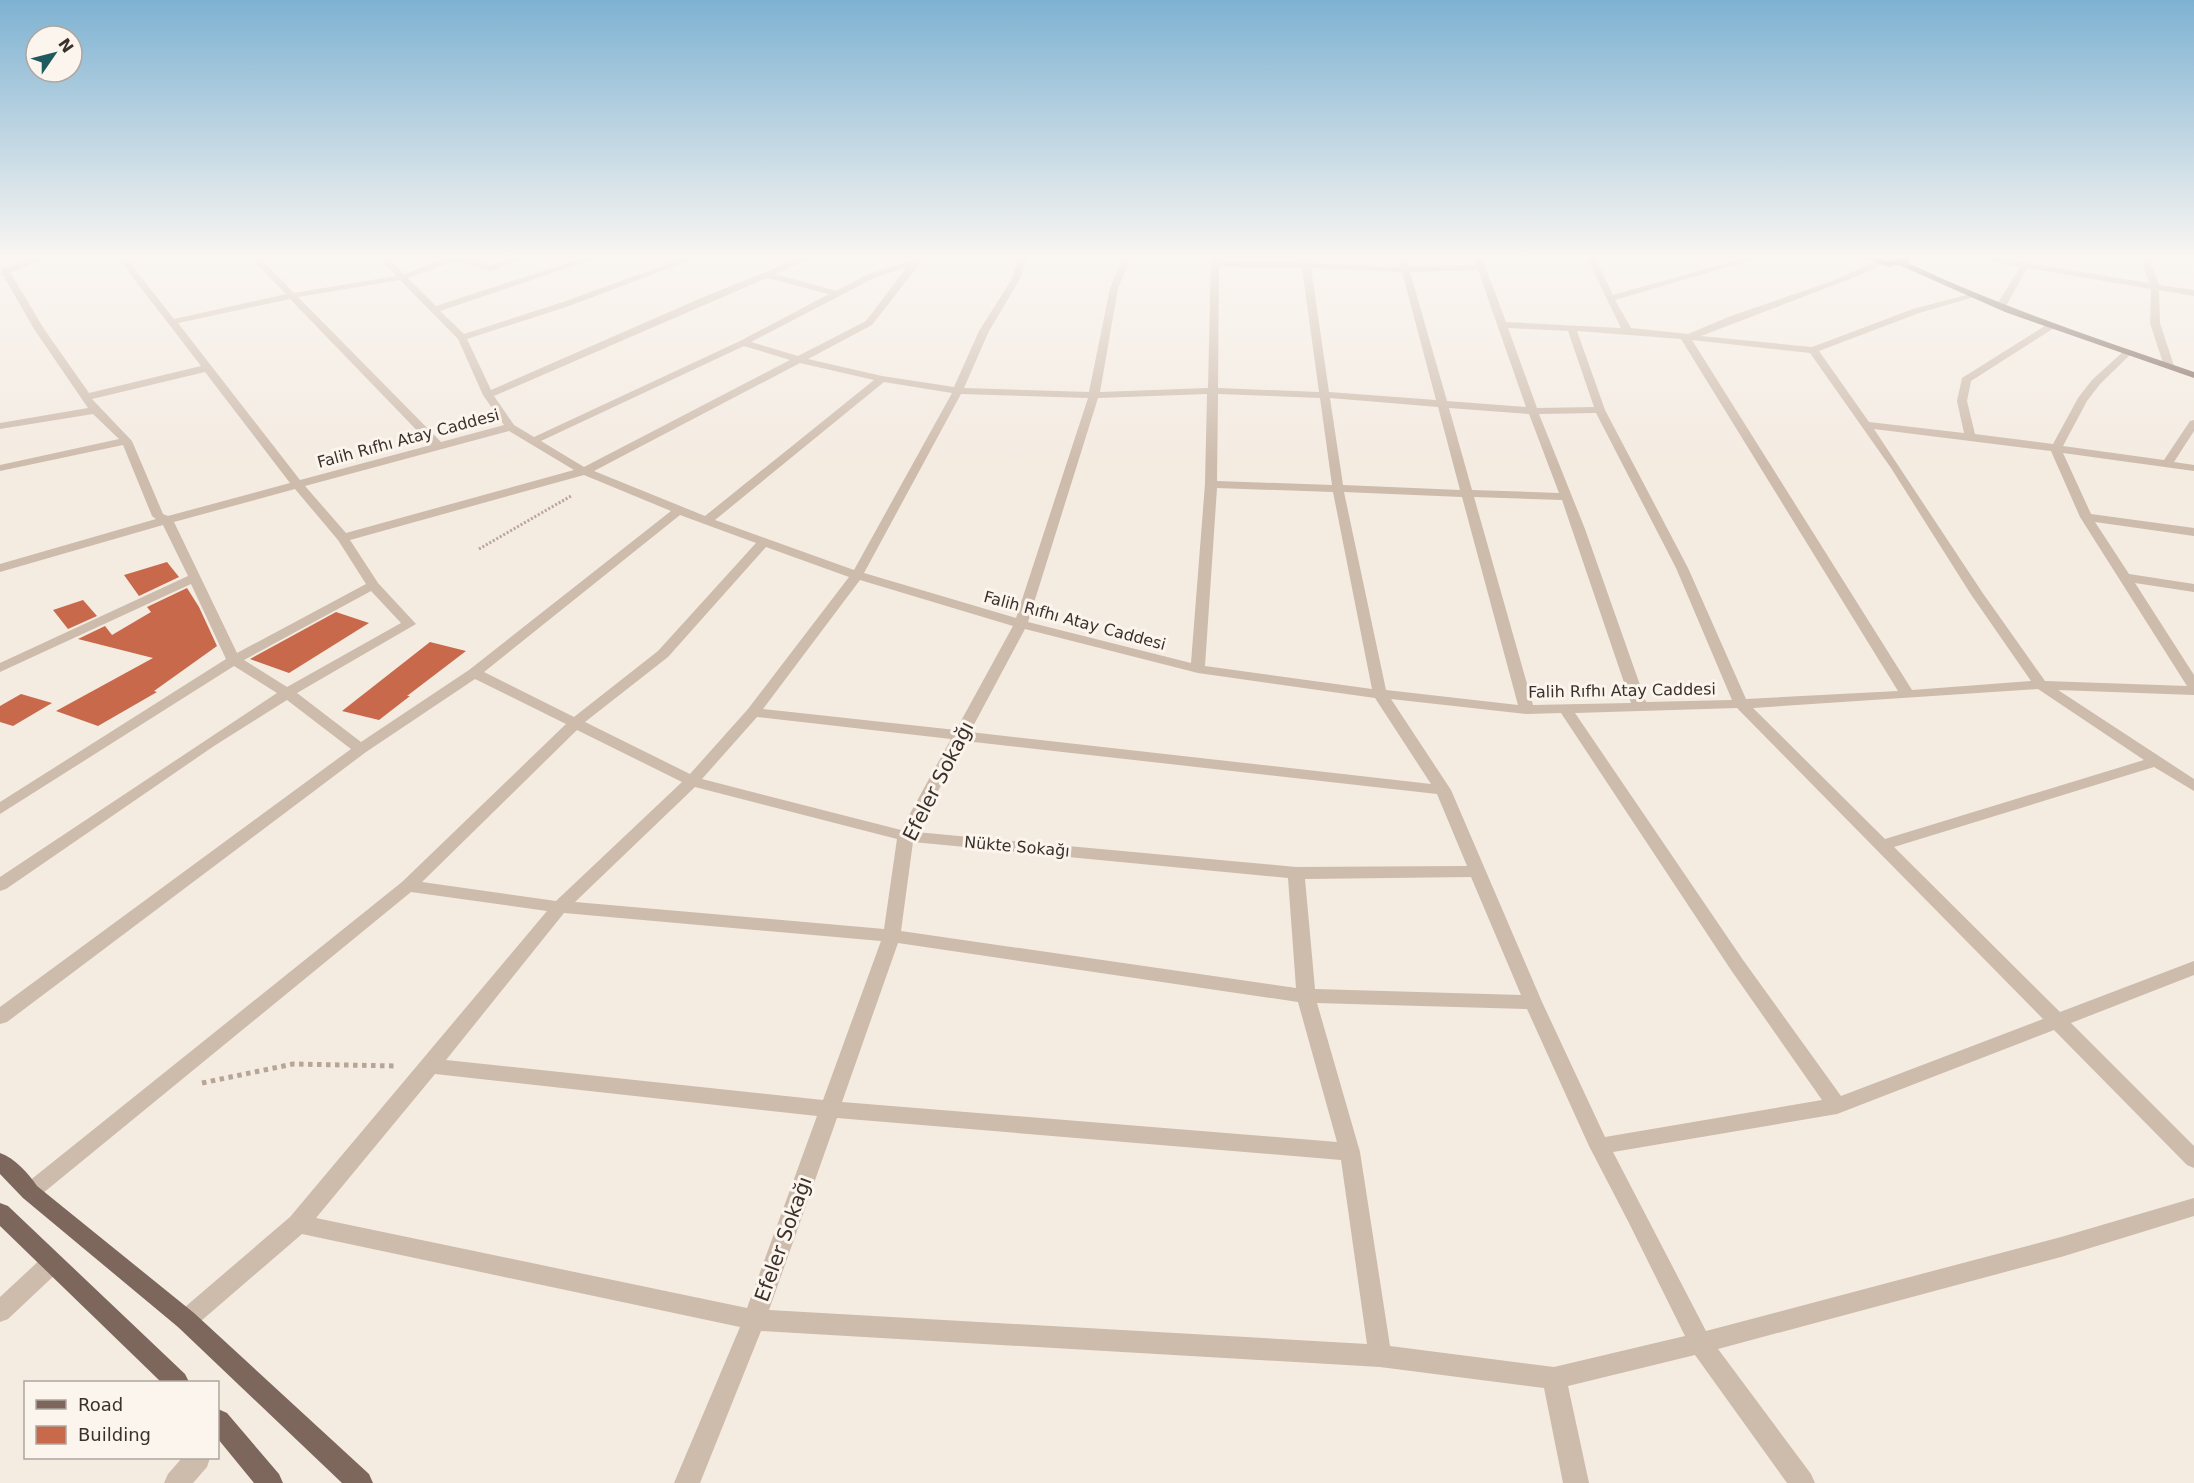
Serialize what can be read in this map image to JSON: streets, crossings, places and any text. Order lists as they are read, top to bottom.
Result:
{
  "streets": {
    "street": ["Falih Rıfhı Atay Caddesi", "Efeler Sokağı", "Nükte Sokağı"]
  },
  "crossings": [
    ["Falih Rıfhı Atay Caddesi", "Efeler Sokağı"],
    ["Efeler Sokağı", "Nükte Sokağı"]
  ],
  "legend": ["Road", "Building"],
  "north": "top right"
}
